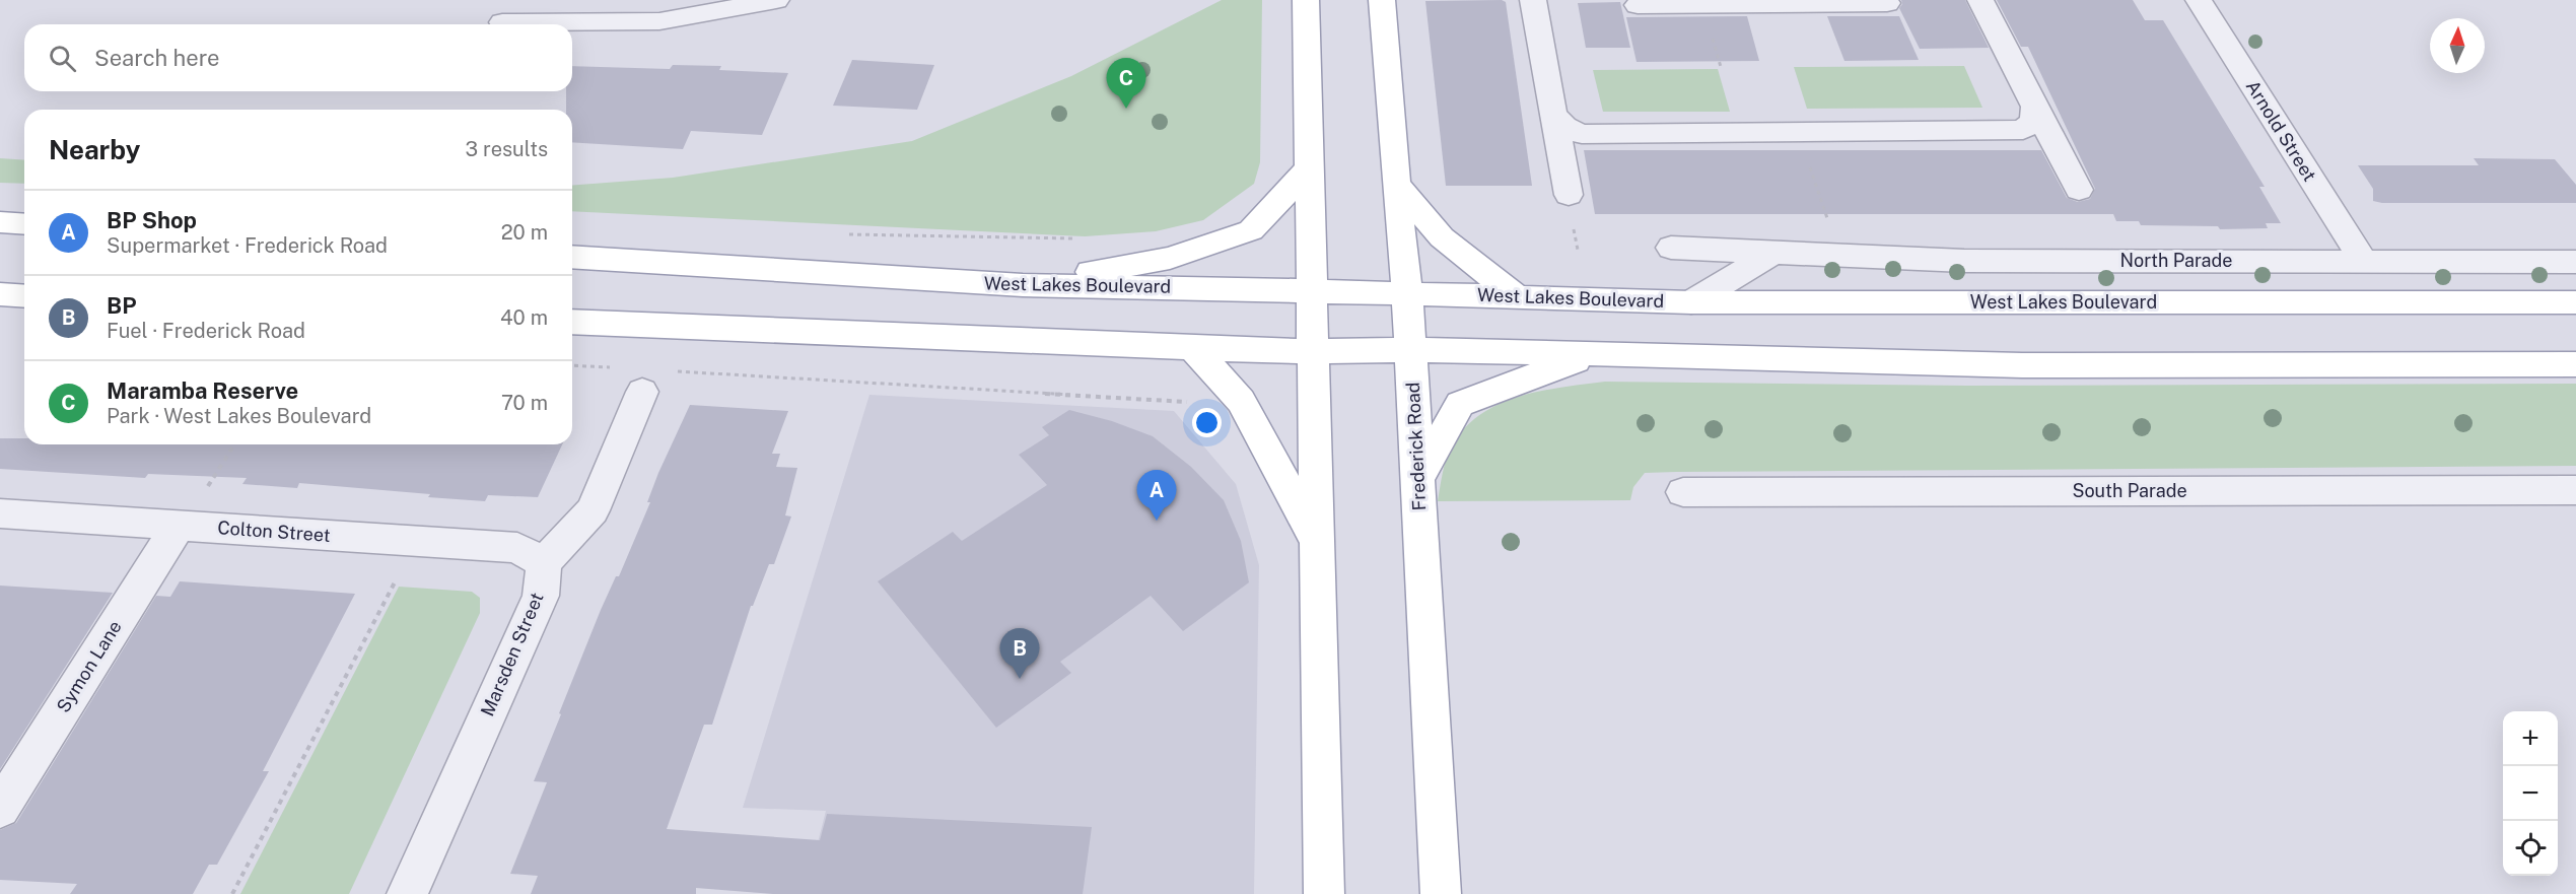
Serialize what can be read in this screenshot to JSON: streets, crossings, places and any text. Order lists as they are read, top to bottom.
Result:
{
  "streets": {
    "main road": ["West Lakes Boulevard", "Frederick Road"],
    "street": [
      "Arnold Street",
      "North Parade",
      "South Parade",
      "Colton Street",
      "Marsden Street",
      "Symon Lane"
    ]
  },
  "crossings": [
    ["Arnold Street", "North Parade"],
    ["West Lakes Boulevard", "Frederick Road"],
    ["Colton Street", "Marsden Street"],
    ["Colton Street", "Symon Lane"]
  ],
  "north": "top",
  "page": {
    "search": "Search here",
    "pins": ["C", "A", "B"],
    "heading": ["Nearby", "3 results"],
    "list": [
      {
        "mark": "A",
        "name": "BP Shop",
        "note": "Supermarket · Frederick Road",
        "value": "20 m"
      },
      {
        "mark": "B",
        "name": "BP",
        "note": "Fuel · Frederick Road",
        "value": "40 m"
      },
      {
        "mark": "C",
        "name": "Maramba Reserve",
        "note": "Park · West Lakes Boulevard",
        "value": "70 m"
      }
    ],
    "map_buttons": ["+", "−"]
  }
}
